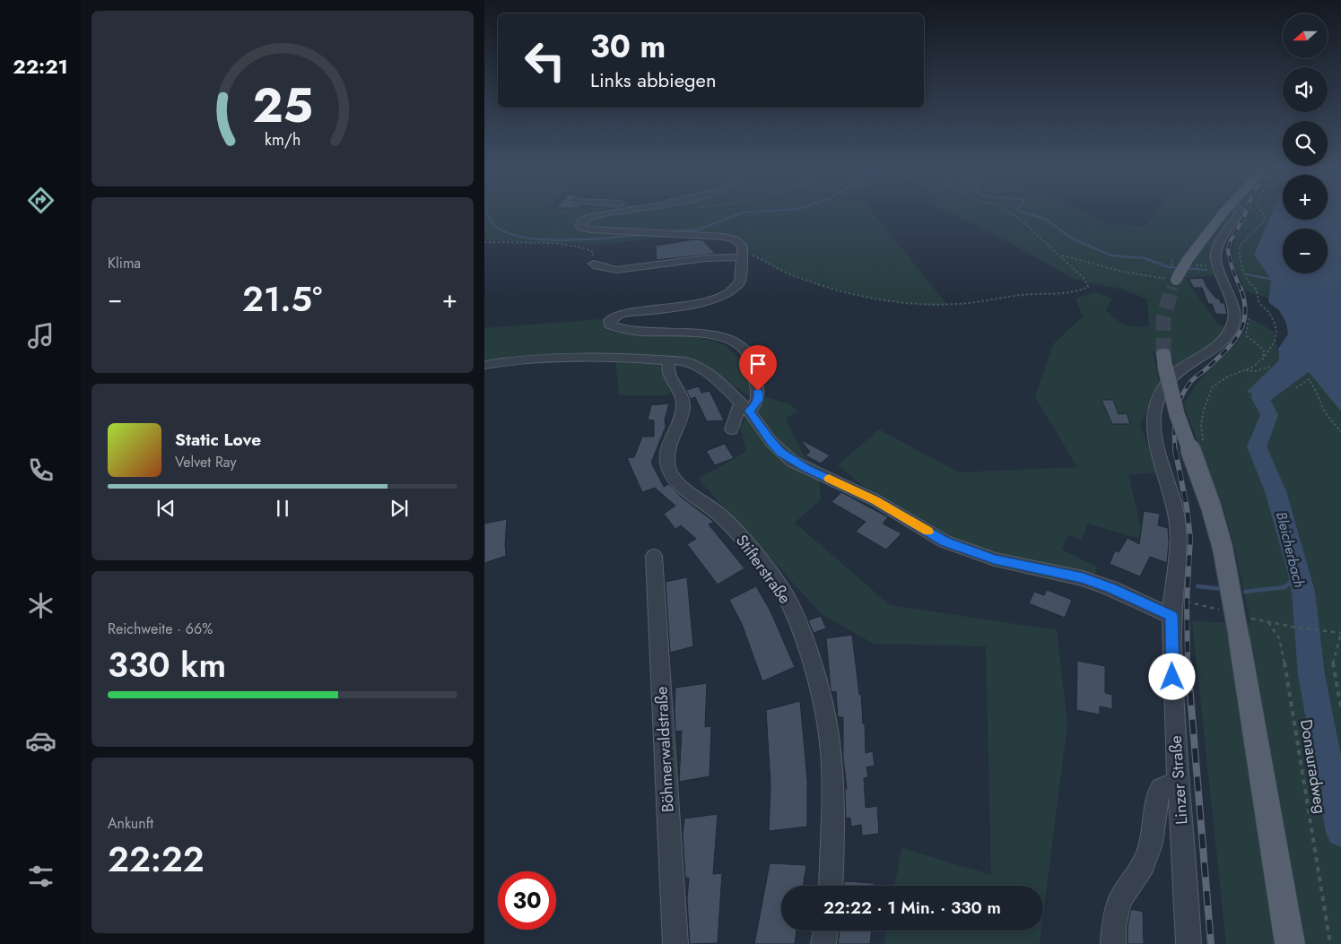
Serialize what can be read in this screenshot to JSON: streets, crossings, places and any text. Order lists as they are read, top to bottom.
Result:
{
  "streets": {
    "street": ["Stifterstraße", "Böhmerwaldstraße", "Linzer Straße"],
    "path": ["Donauradweg"]
  },
  "water": ["Bleicherbach"],
  "north": "left",
  "page": {
    "tabs": "22:21",
    "map_buttons": ["+", "−"],
    "turn": ["30 m", "Links abbiegen"],
    "tile": [
      "Klima",
      ["Reichweite · 66%", "330 km"],
      ["Ankunft", "22:22"]
    ],
    "heat": ["−", "21.5°", "+"],
    "song": ["Static Love", "Velvet Ray"],
    "limit": "30",
    "trip": "22:22 · 1 Min. · 330 m",
    "gauge": ["25", "km/h"]
  }
}
